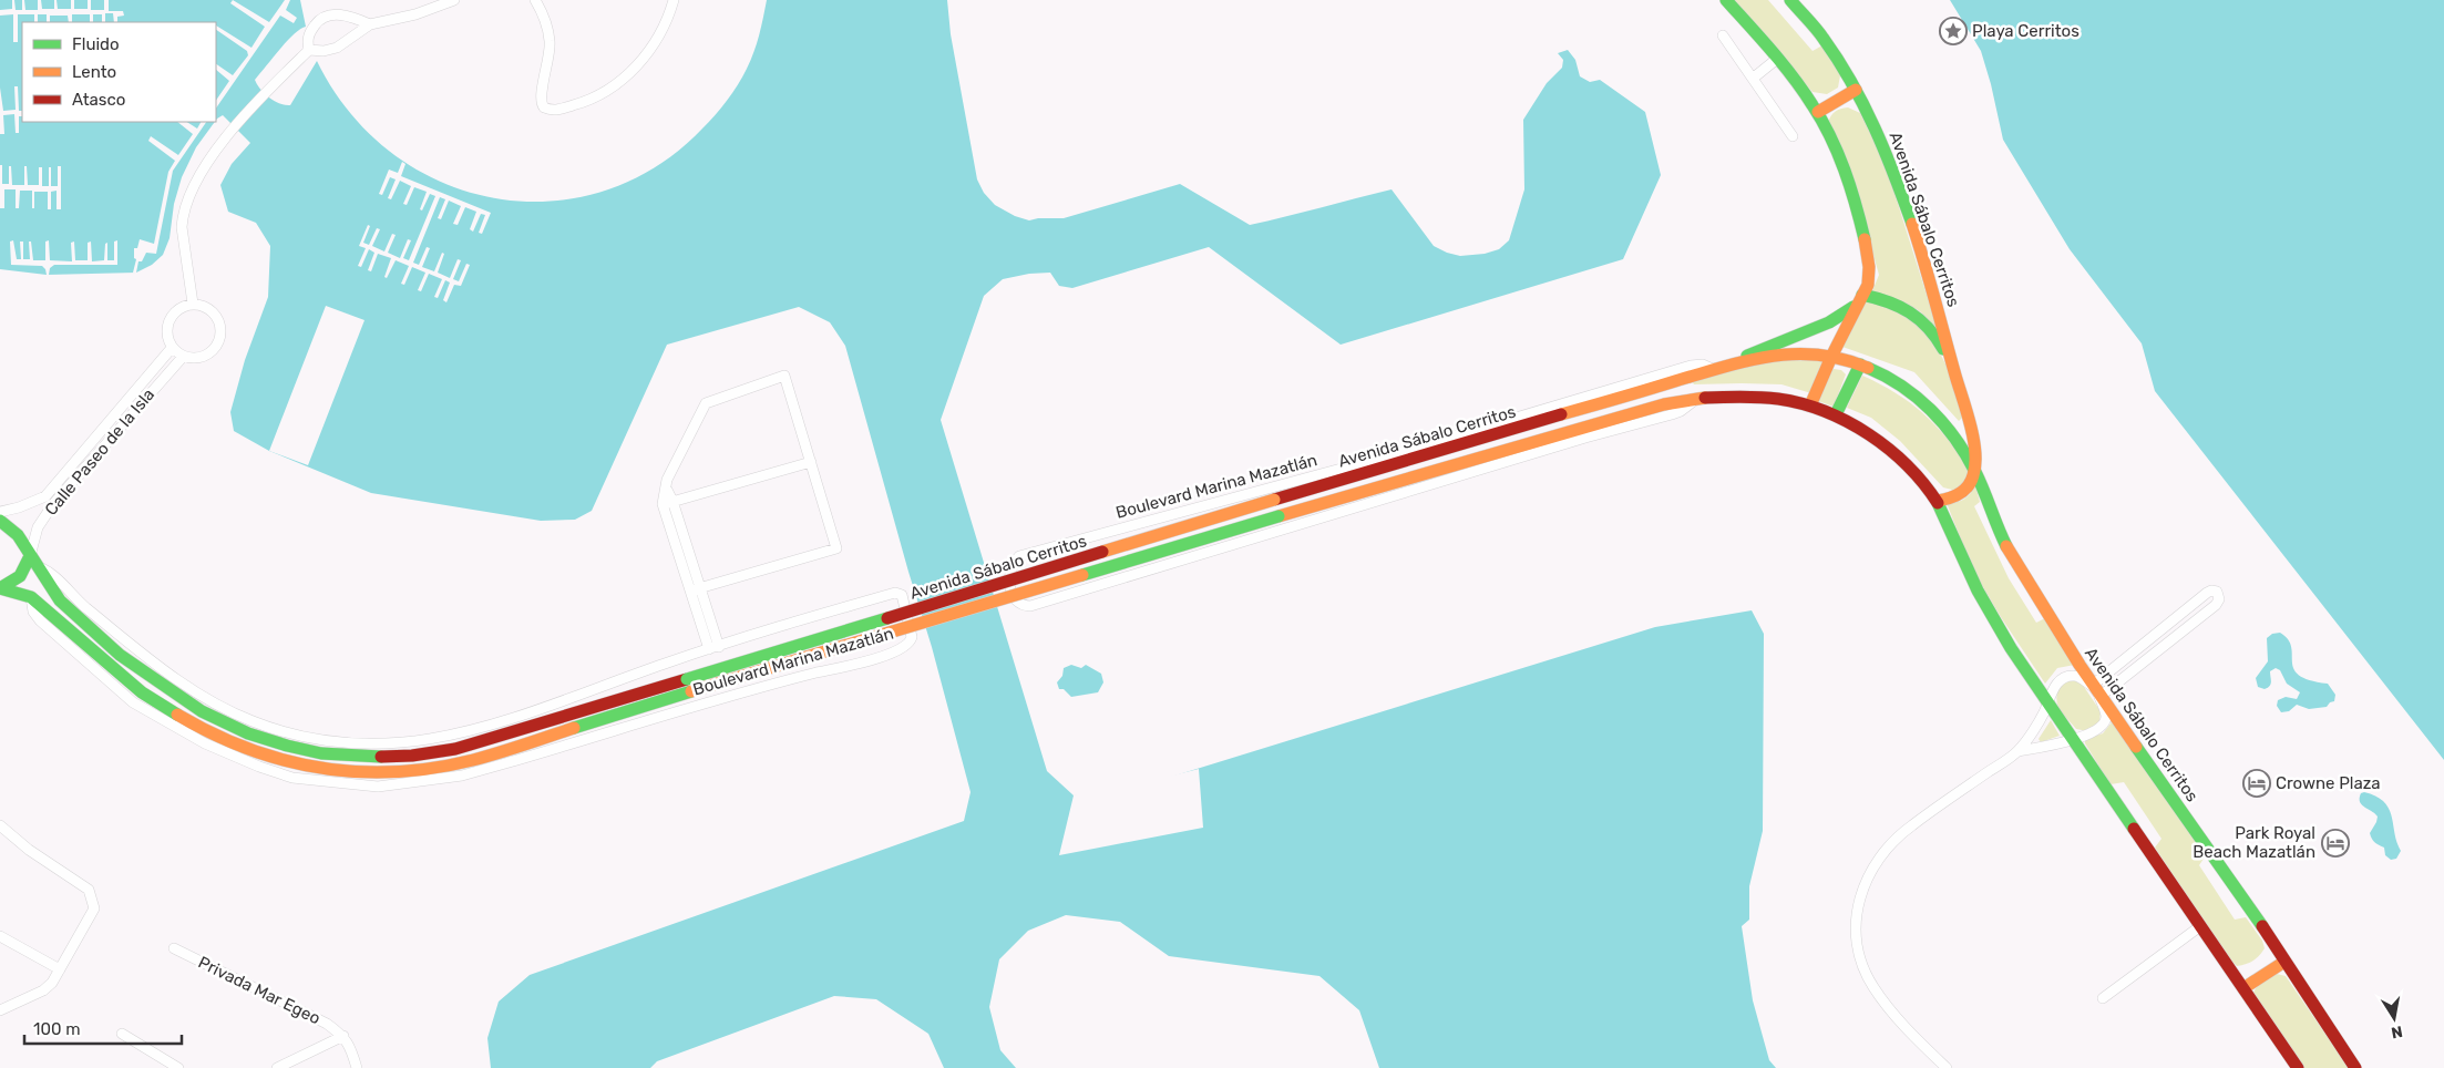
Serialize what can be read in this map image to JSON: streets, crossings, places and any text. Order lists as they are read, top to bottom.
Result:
{
  "streets": {
    "main road": ["Avenida Sábalo Cerritos", "Boulevard Marina Mazatlán"],
    "street": ["Calle Paseo de la Isla", "Privada Mar Egeo"]
  },
  "crossings": [
    ["Avenida Sábalo Cerritos", "Boulevard Marina Mazatlán"],
    ["Calle Paseo de la Isla", "Boulevard Marina Mazatlán"]
  ],
  "places": {
    "place": ["Playa Cerritos"],
    "hotel": ["Crowne Plaza", "Park Royal Beach Mazatlán"]
  },
  "legend": ["Fluido", "Lento", "Atasco"],
  "scale_bar": "100 m",
  "north": "bottom"
}
